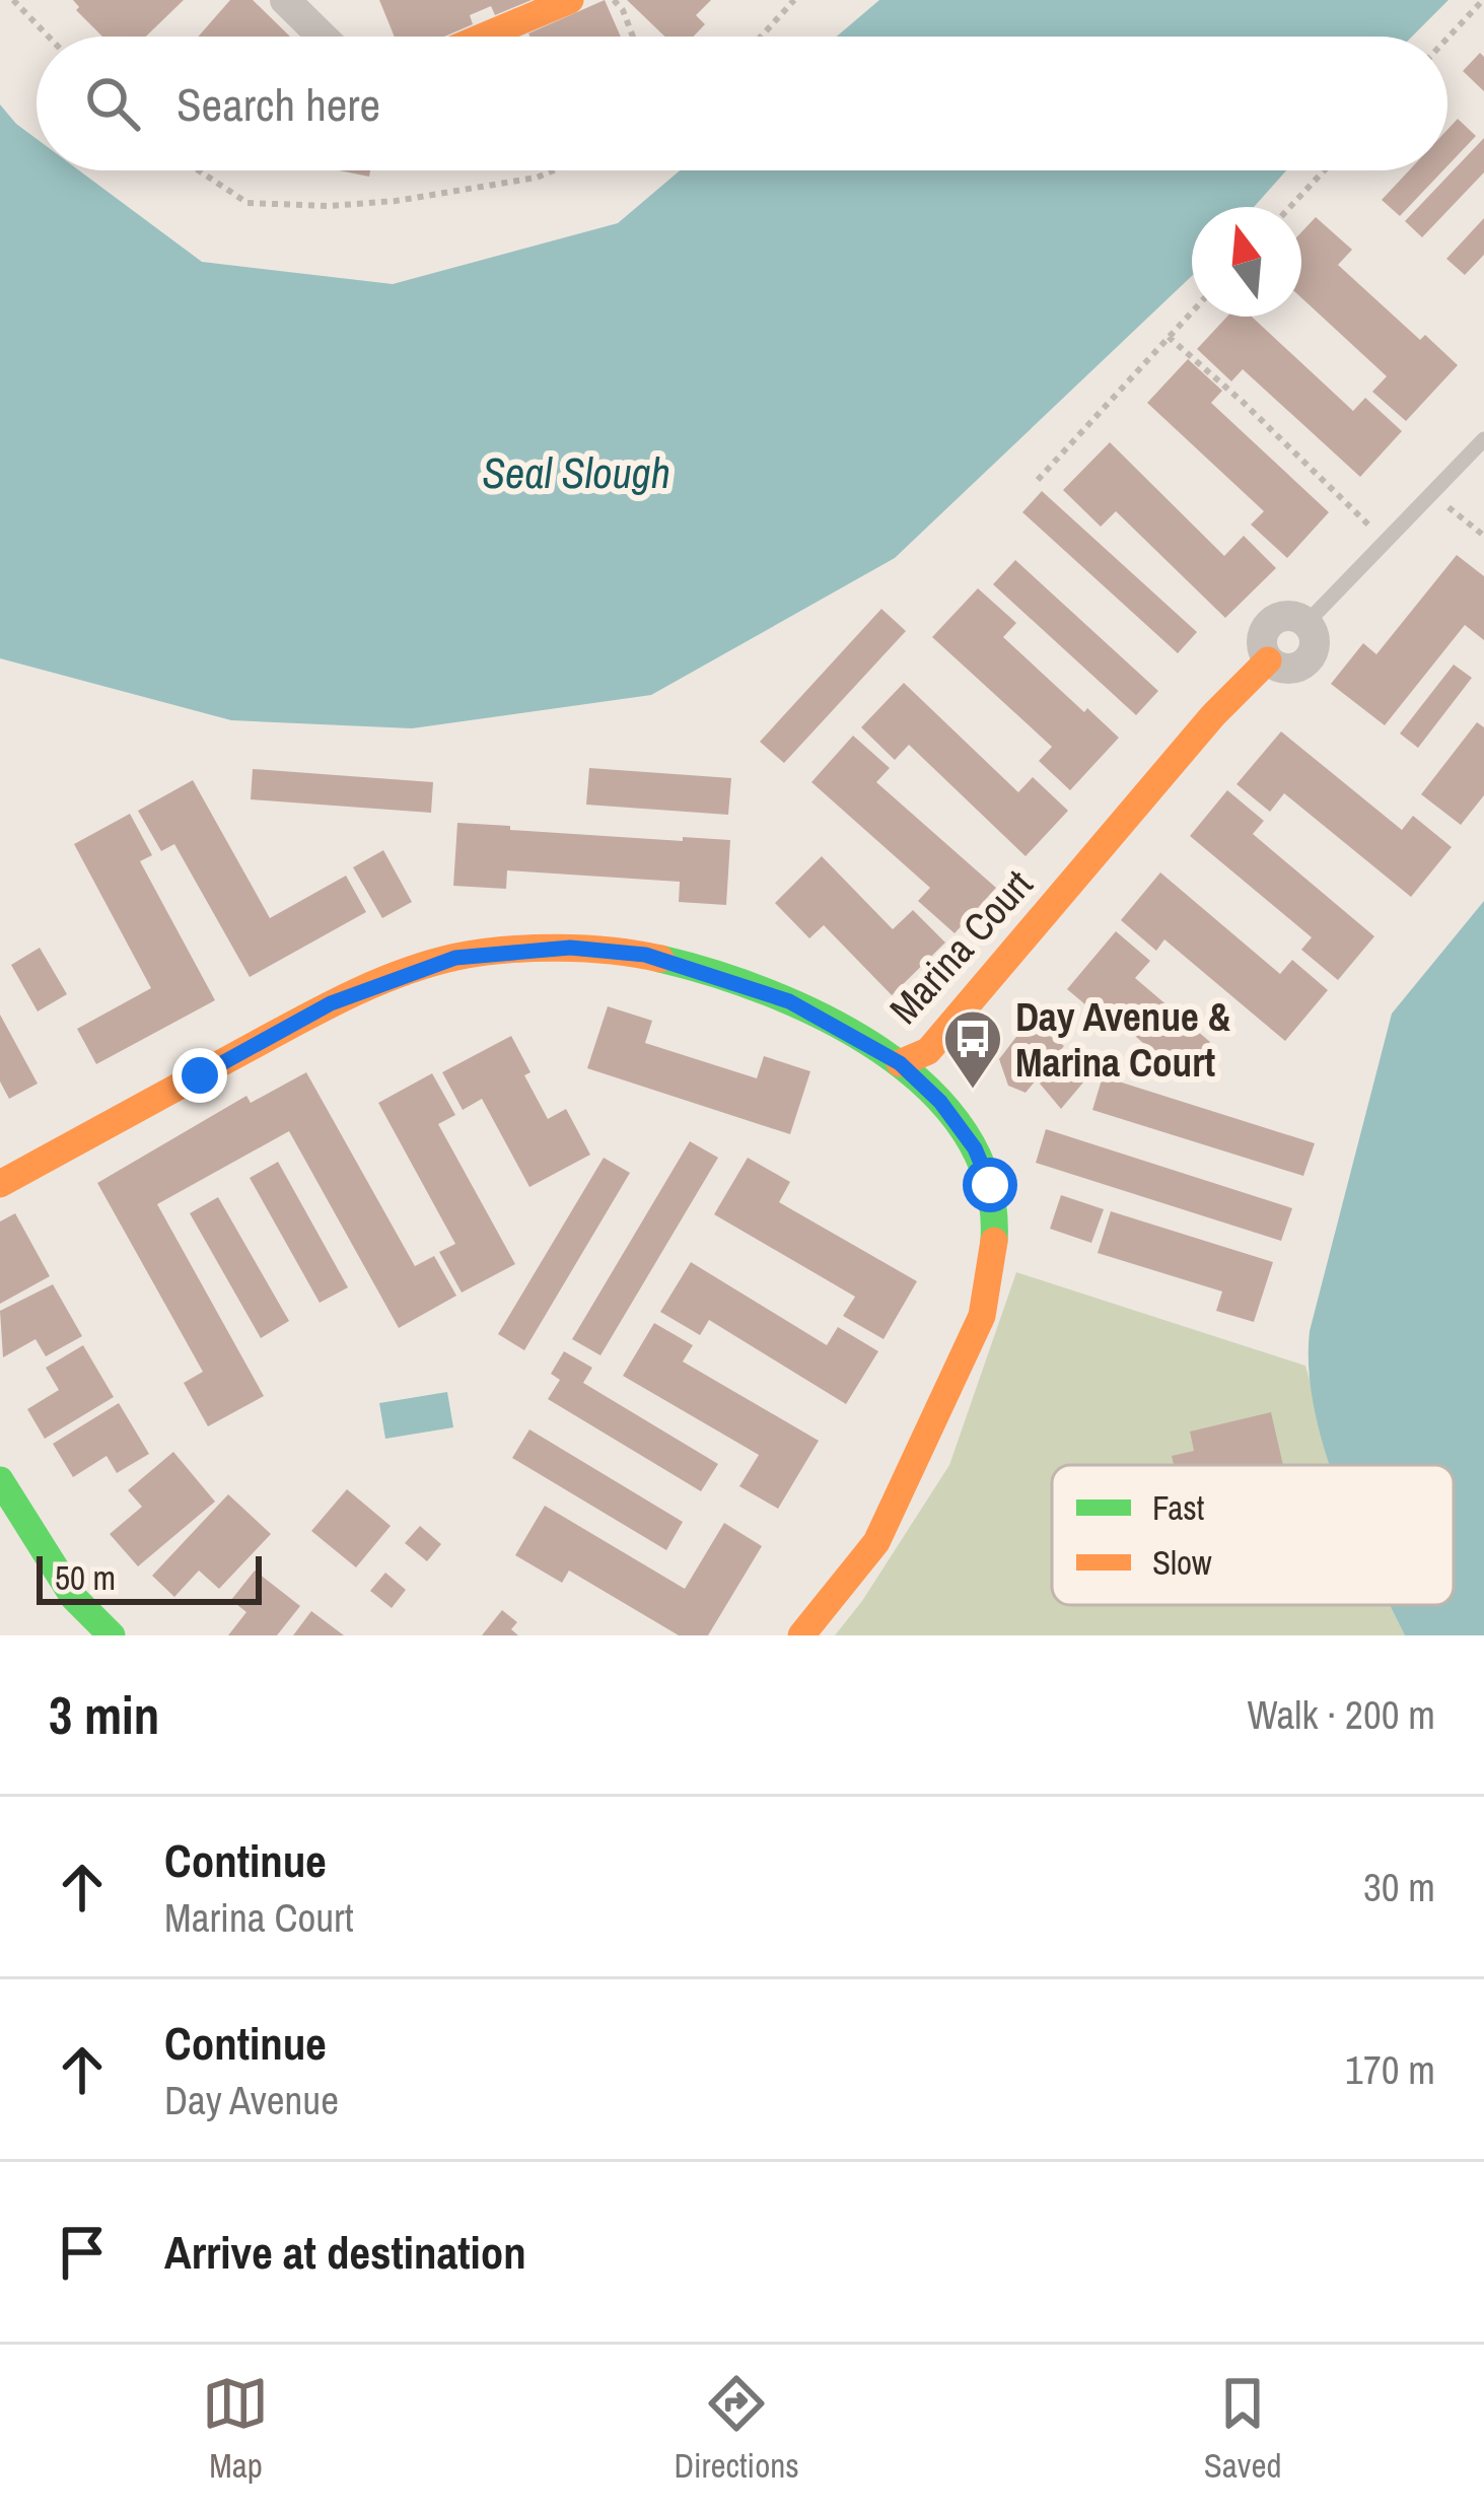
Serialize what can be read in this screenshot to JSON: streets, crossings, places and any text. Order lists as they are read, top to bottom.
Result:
{
  "streets": {
    "street": ["Marina Court"]
  },
  "water": ["Seal Slough"],
  "places": {
    "bus stop": ["Day Avenue & Marina Court"]
  },
  "legend": ["Fast", "Slow"],
  "scale_bar": "50 m",
  "north": "top",
  "page": {
    "search": "Search here",
    "scale": "50 m",
    "heading": ["3 min", "Walk · 200 m"],
    "list": [
      ["Continue", "Marina Court", "30 m"],
      ["Continue", "Day Avenue", "170 m"],
      "Arrive at destination"
    ],
    "nav": ["Map", "Directions", "Saved"]
  }
}
